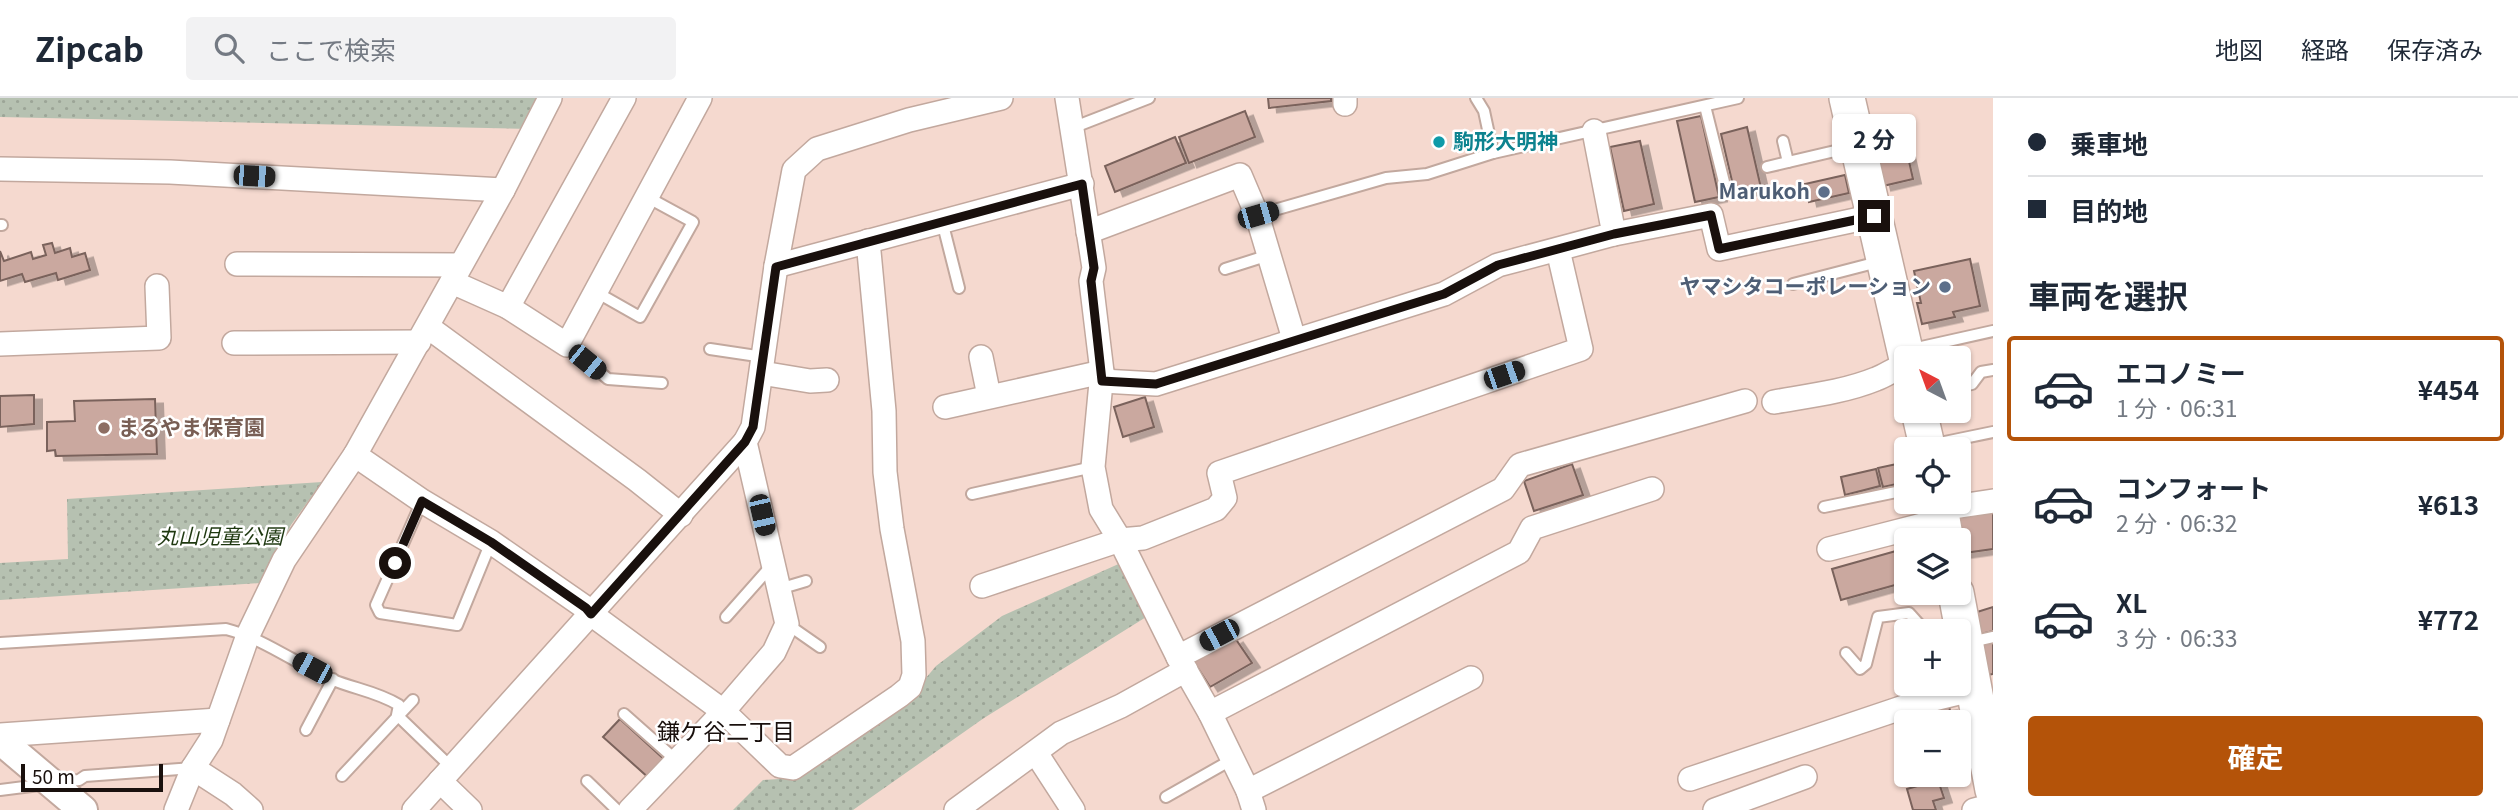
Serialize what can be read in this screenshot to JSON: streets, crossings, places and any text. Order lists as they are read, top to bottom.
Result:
{
  "districts": ["鎌ケ谷二丁目"],
  "parks": ["丸山児童公園"],
  "places": [
    "駒形大明神",
    "Marukoh",
    "ヤマシタコーポレーション",
    "まるやま保育園"
  ],
  "scale_bar": "50 m",
  "north": "top left",
  "page": {
    "header": "Zipcab",
    "search": "ここで検索",
    "nav": ["地図", "経路", "保存済み"],
    "banner": ["乗車地", "目的地"],
    "bubble": "2 分",
    "heading": "車両を選択",
    "list": [
      {
        "name": "エコノミー",
        "note": "1 分 · 06:31",
        "value": "¥454"
      },
      {
        "name": "コンフォート",
        "note": "2 分 · 06:32",
        "value": "¥613"
      },
      {
        "name": "XL",
        "note": "3 分 · 06:33",
        "value": "¥772"
      }
    ],
    "map_buttons": ["+", "−"],
    "buttons": "確定",
    "scale": "50 m"
  }
}
